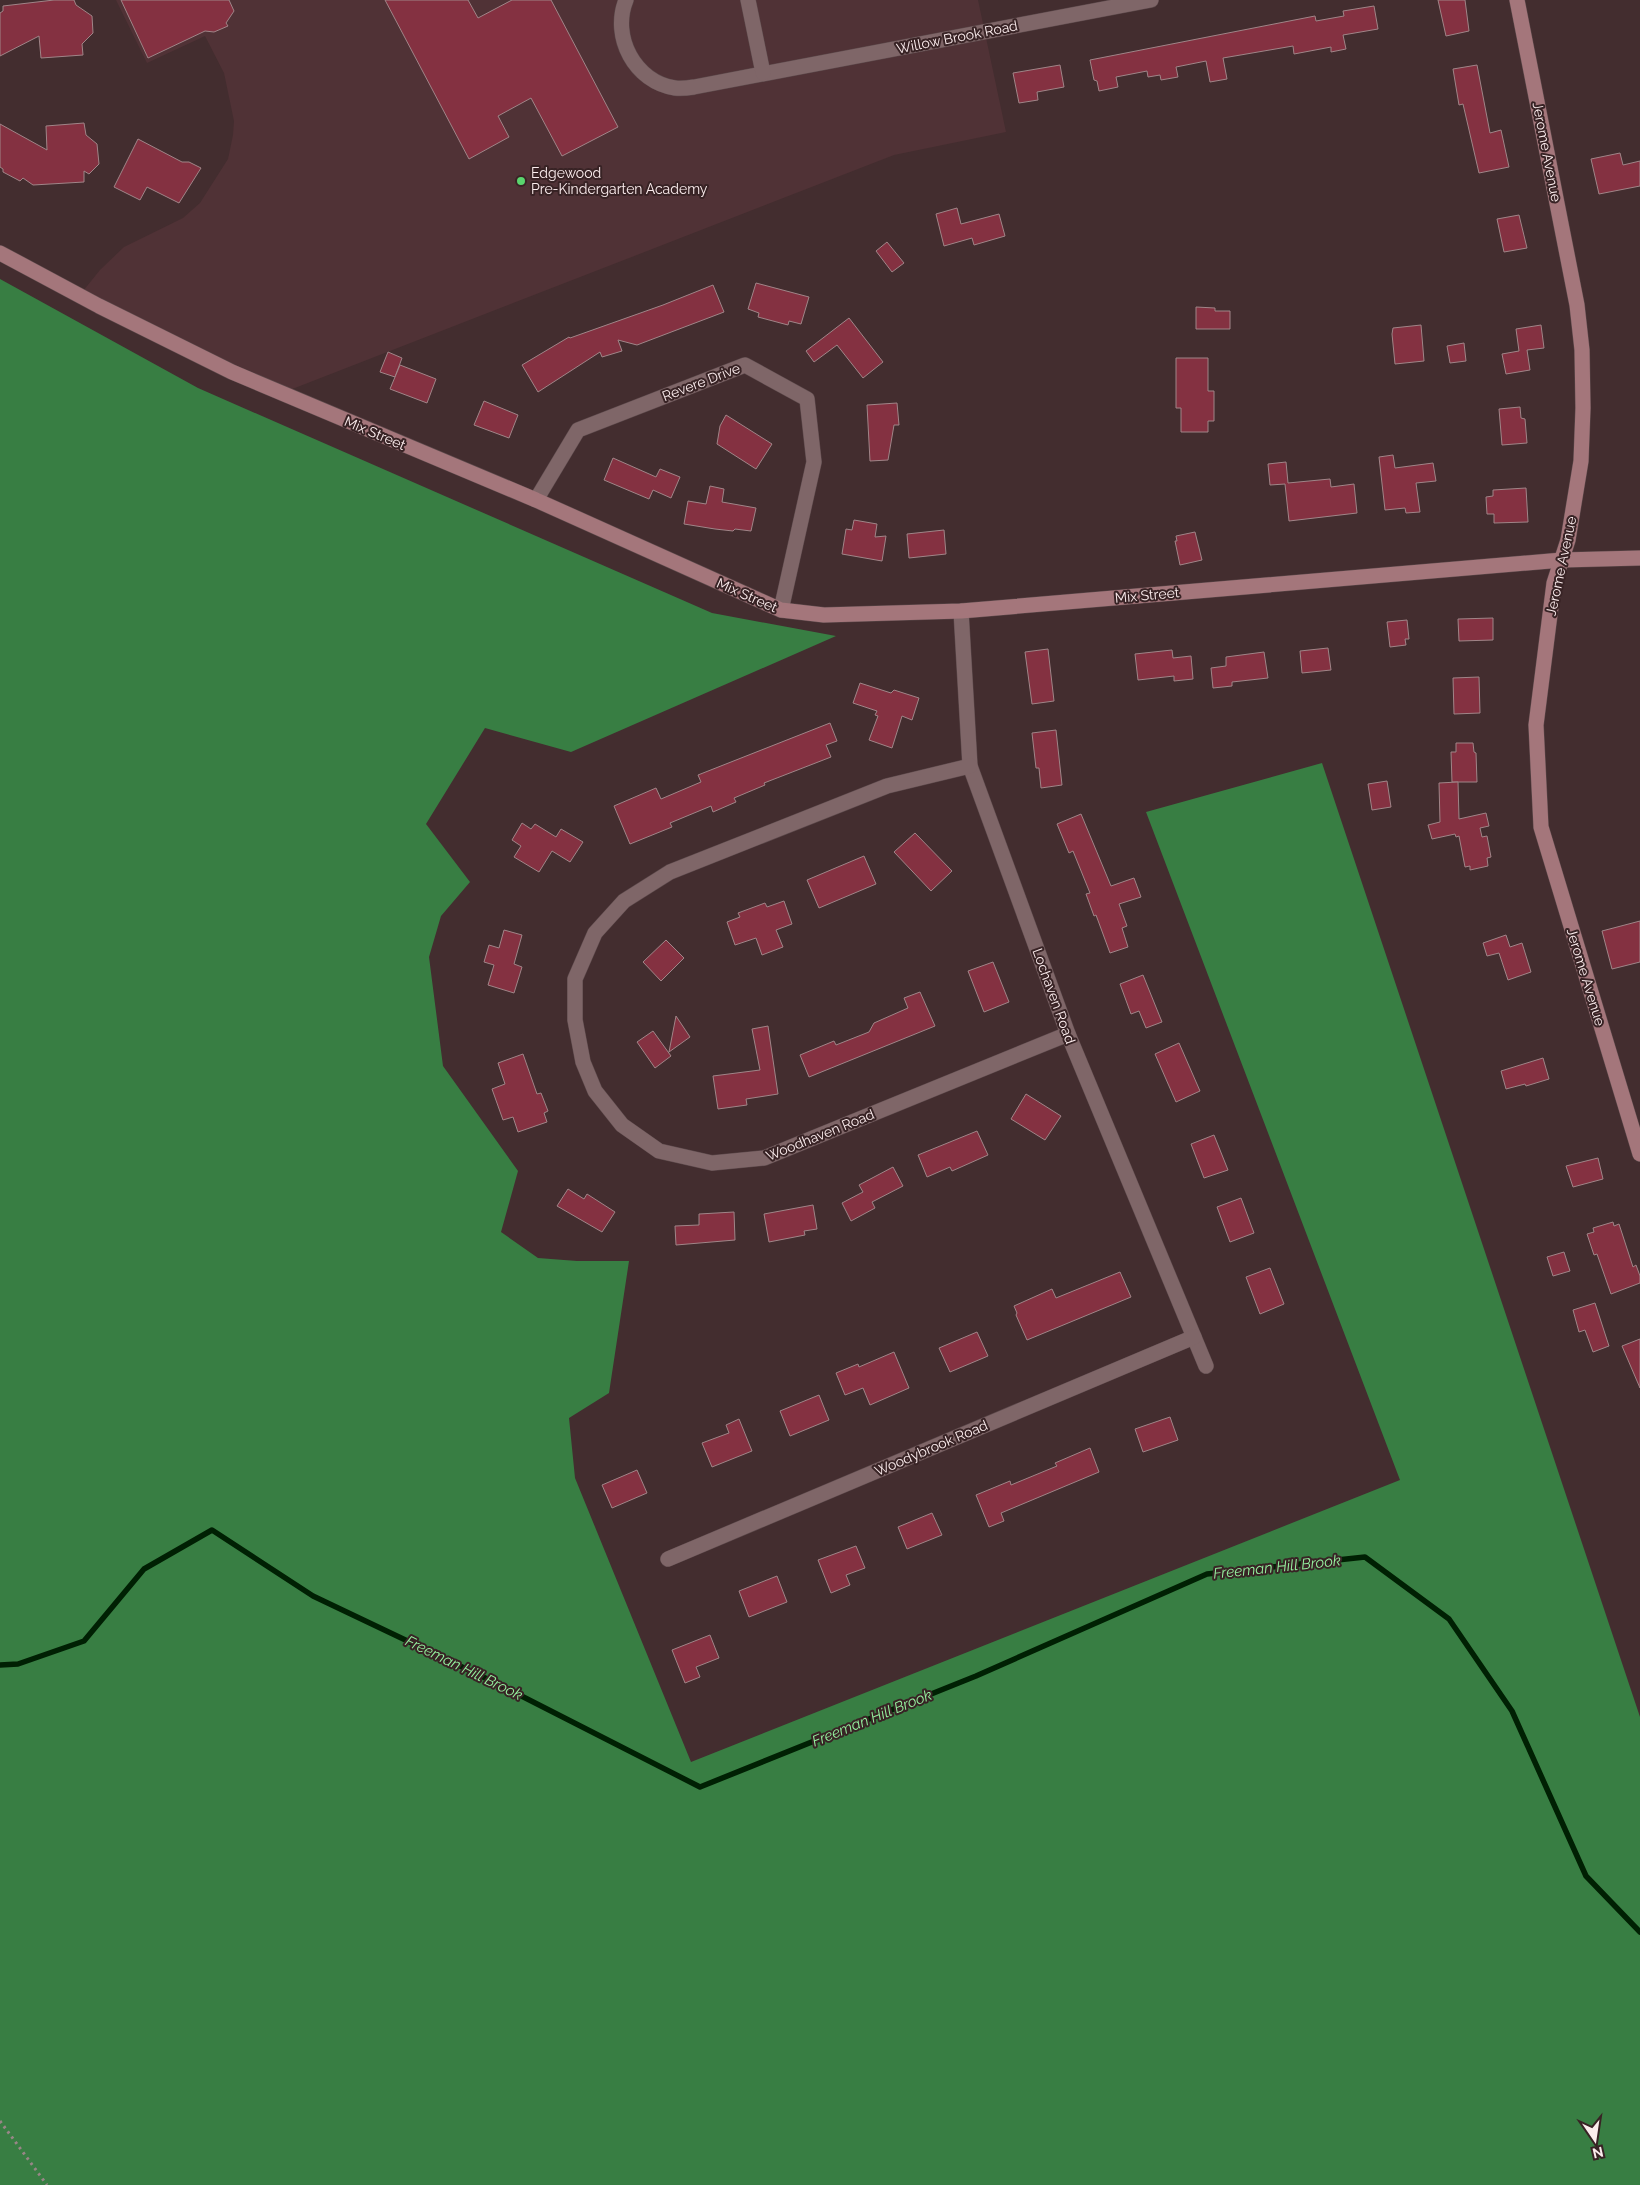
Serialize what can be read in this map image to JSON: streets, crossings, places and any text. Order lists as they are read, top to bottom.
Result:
{
  "streets": {
    "main road": ["Jerome Avenue", "Mix Street"],
    "street": [
      "Willow Brook Road",
      "Revere Drive",
      "Lochaven Road",
      "Woodhaven Road",
      "Woodybrook Road"
    ]
  },
  "crossings": [
    ["Jerome Avenue", "Mix Street"],
    ["Revere Drive", "Mix Street"],
    ["Mix Street", "Lochaven Road"],
    ["Lochaven Road", "Woodhaven Road"],
    ["Lochaven Road", "Woodybrook Road"]
  ],
  "water": ["Freeman Hill Brook"],
  "places": ["Edgewood Pre-Kindergarten Academy"],
  "north": "bottom"
}
